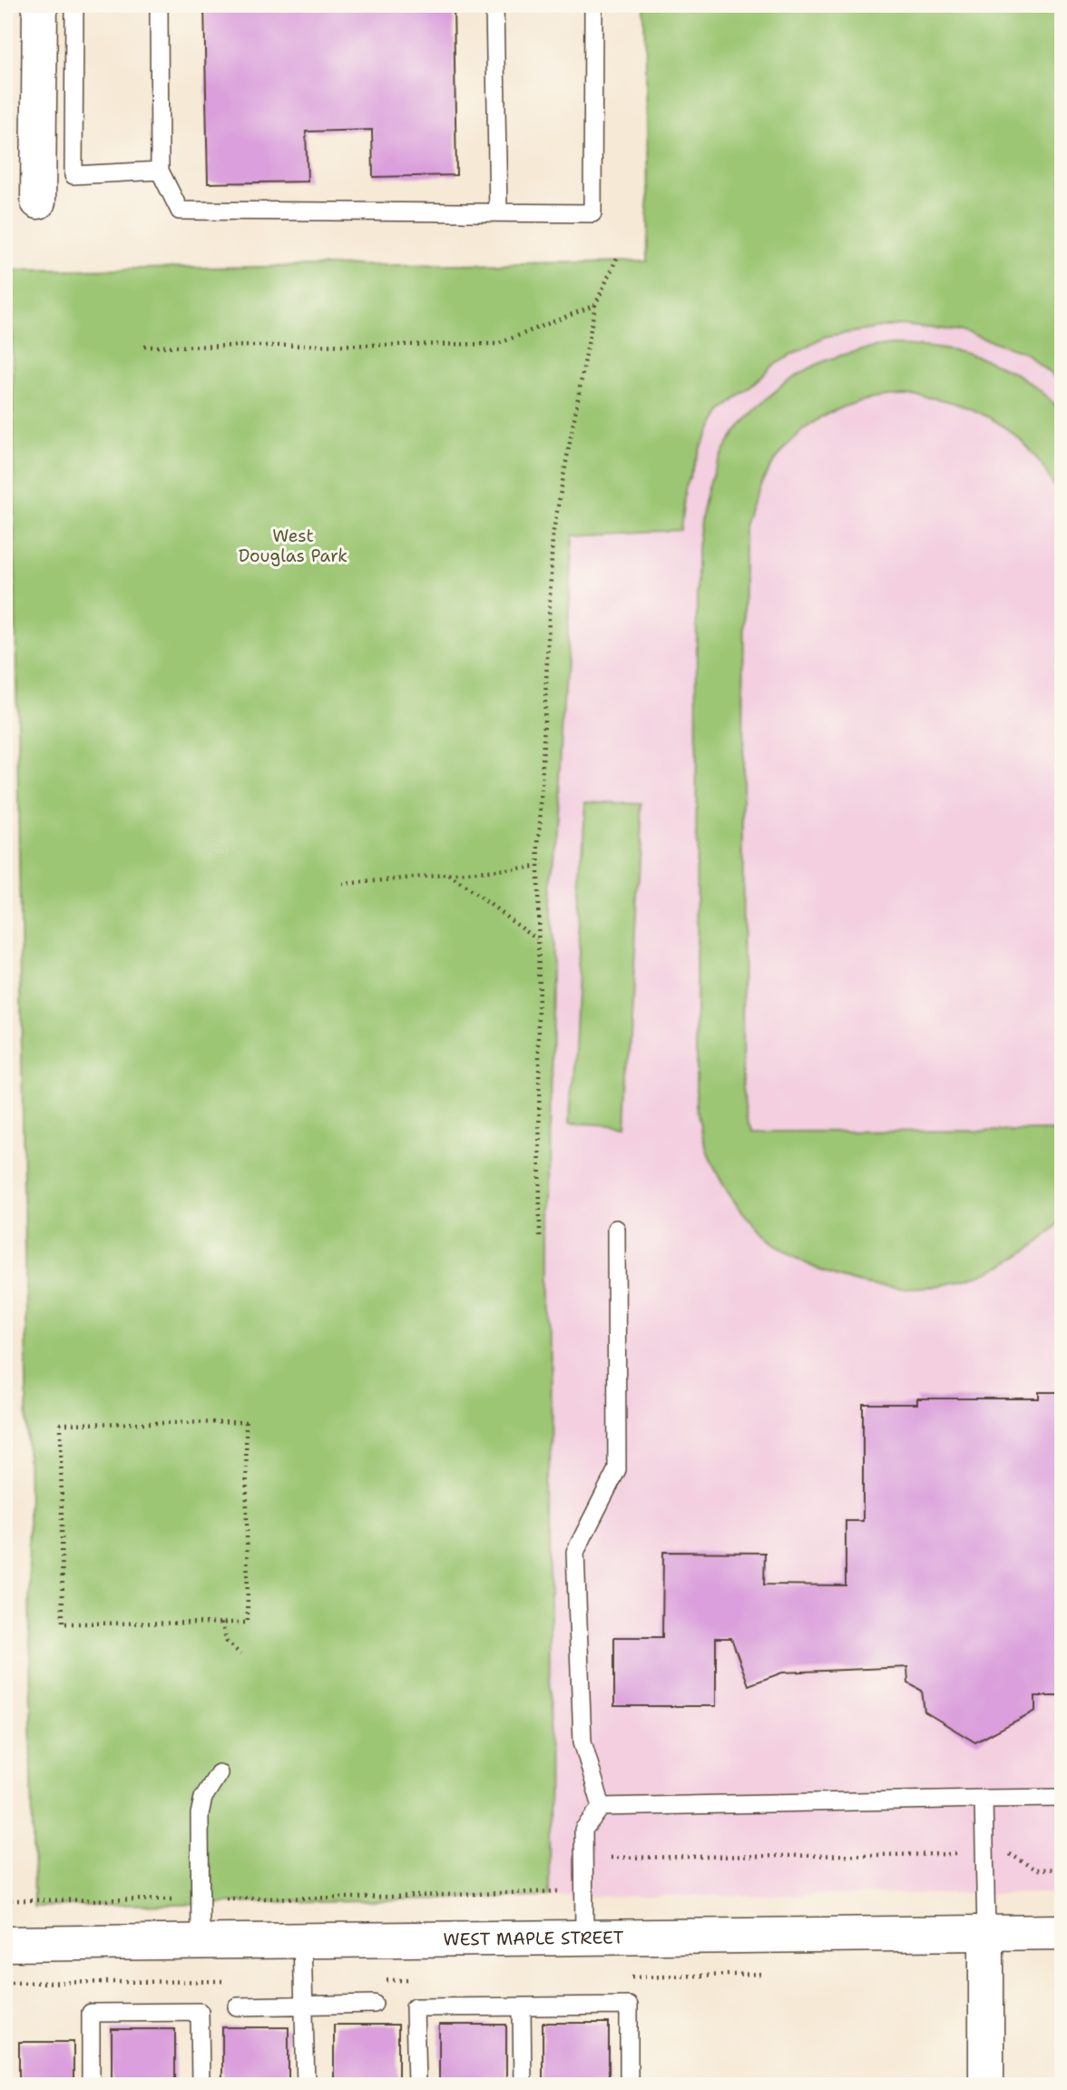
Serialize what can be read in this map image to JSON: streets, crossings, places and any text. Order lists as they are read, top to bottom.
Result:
{
  "streets": {
    "street": ["WEST MAPLE STREET"]
  },
  "parks": ["West Douglas Park"]
}
